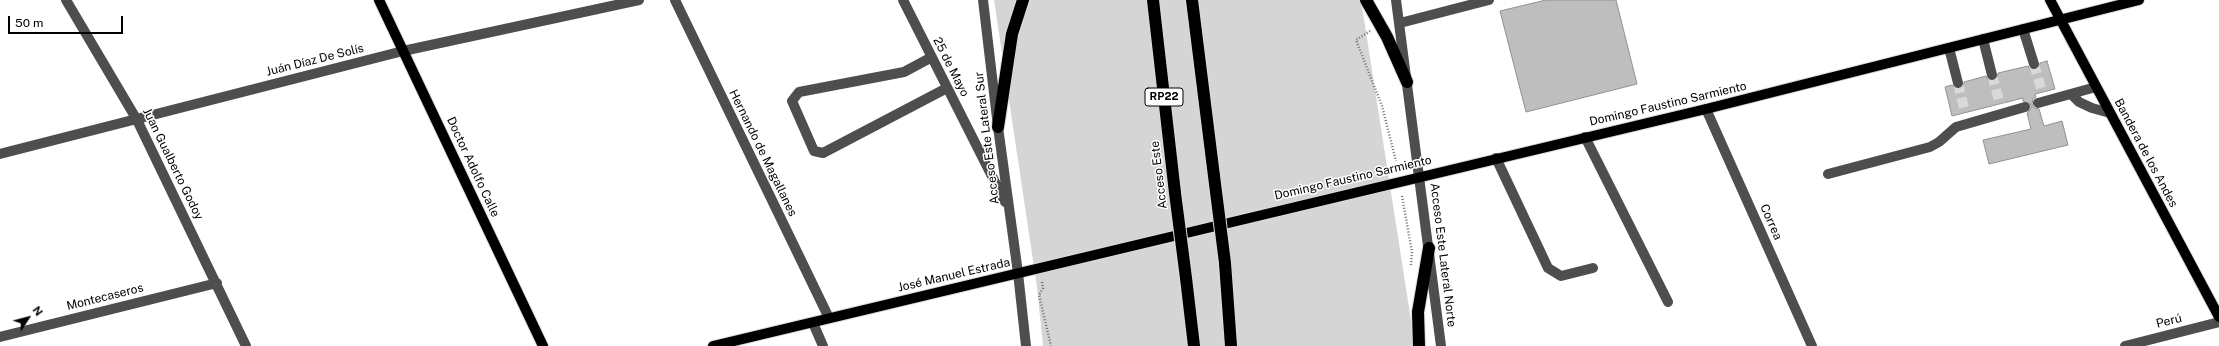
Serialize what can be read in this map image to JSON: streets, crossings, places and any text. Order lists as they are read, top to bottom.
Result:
{
  "streets": {
    "highway": ["RP22", "Acceso Este"],
    "main road": [
      "Domingo Faustino Sarmiento",
      "Bandera de los Andes",
      "Doctor Adolfo Calle",
      "José Manuel Estrada"
    ],
    "street": [
      "Juán Díaz De Solís",
      "25 de Mayo",
      "Acceso Este Lateral Sur",
      "Hernando de Magallanes",
      "Juan Gualberto Godoy",
      "Correa",
      "Acceso Este Lateral Norte",
      "Montecaseros",
      "Perú"
    ]
  },
  "crossings": [
    ["Juán Díaz De Solís", "Juan Gualberto Godoy"],
    ["Juán Díaz De Solís", "Doctor Adolfo Calle"],
    ["25 de Mayo", "Acceso Este Lateral Sur"],
    ["Domingo Faustino Sarmiento", "Bandera de los Andes"],
    ["Domingo Faustino Sarmiento", "Correa"],
    ["Domingo Faustino Sarmiento", "Acceso Este Lateral Norte"],
    ["Domingo Faustino Sarmiento", "José Manuel Estrada"],
    ["Acceso Este Lateral Sur", "José Manuel Estrada"],
    ["Hernando de Magallanes", "José Manuel Estrada"],
    ["Juan Gualberto Godoy", "Montecaseros"]
  ],
  "scale_bar": "50 m",
  "north": "top right"
}
